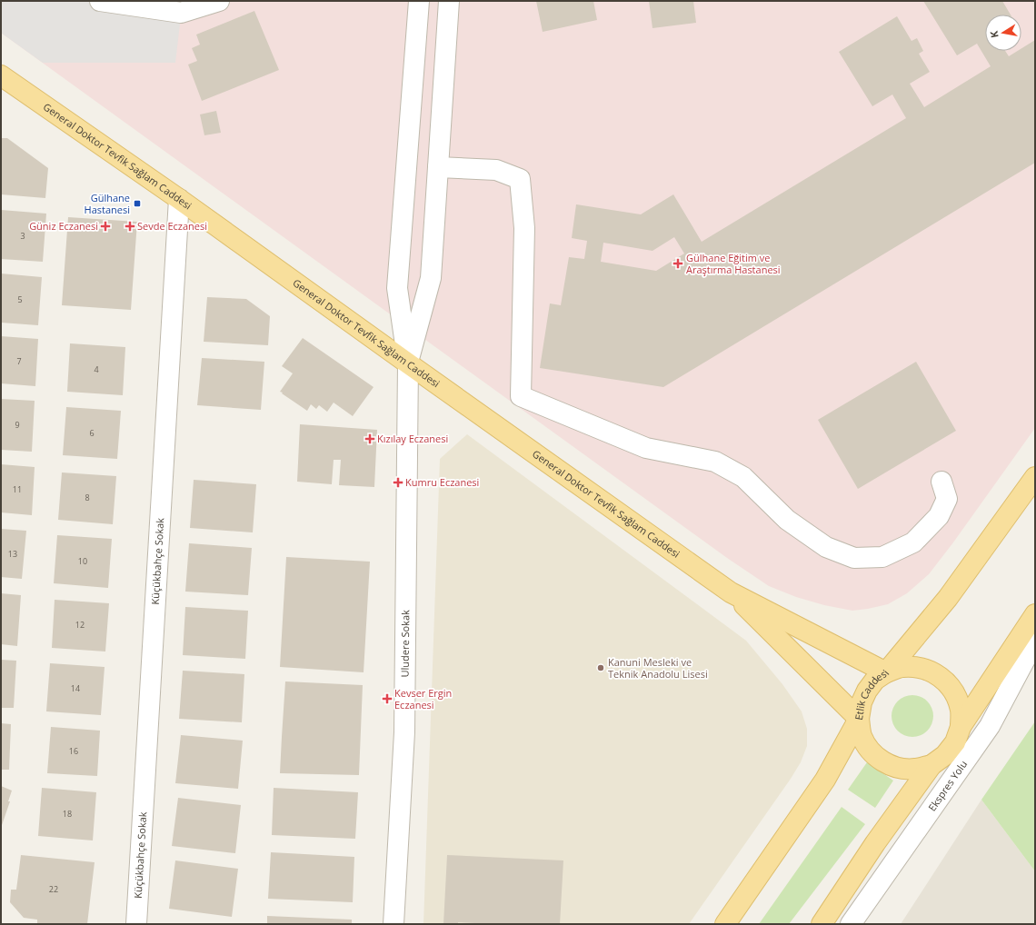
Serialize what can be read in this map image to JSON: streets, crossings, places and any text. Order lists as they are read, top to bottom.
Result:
{
  "streets": {
    "main road": ["General Doktor Tevfik Sağlam Caddesi", "Etlik Caddesi"],
    "street": ["Küçükbahçe Sokak", "Uludere Sokak", "Ekspres Yolu"]
  },
  "crossings": [
    ["General Doktor Tevfik Sağlam Caddesi", "Küçükbahçe Sokak"],
    ["General Doktor Tevfik Sağlam Caddesi", "Uludere Sokak"],
    ["General Doktor Tevfik Sağlam Caddesi", "Etlik Caddesi"]
  ],
  "places": {
    "transit": ["Gülhane Hastanesi"],
    "health": [
      "Güniz Eczanesi",
      "Sevde Eczanesi",
      "Gülhane Eğitim ve Araştırma Hastanesi",
      "Kızılay Eczanesi",
      "Kumru Eczanesi",
      "Kevser Ergin Eczanesi"
    ],
    "other": ["Kanuni Mesleki ve Teknik Anadolu Lisesi"]
  },
  "house_numbers": [
    "3",
    "5",
    "7",
    "4",
    "9",
    "6",
    "11",
    "8",
    "13",
    "10",
    "12",
    "14",
    "16",
    "18",
    "22"
  ],
  "north": "left"
}
